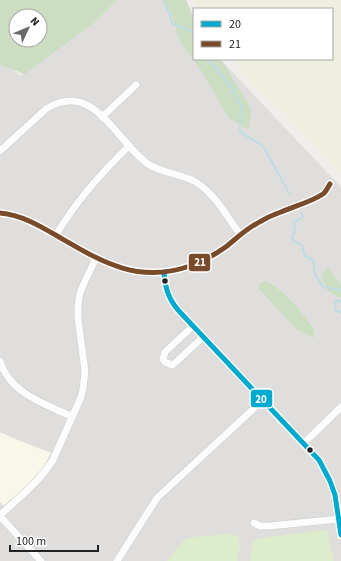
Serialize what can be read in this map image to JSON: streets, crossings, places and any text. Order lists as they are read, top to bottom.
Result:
{
  "lines": ["transit line 21", "transit line 20"],
  "legend": ["20", "21"],
  "scale_bar": "100 m",
  "north": "top right"
}
